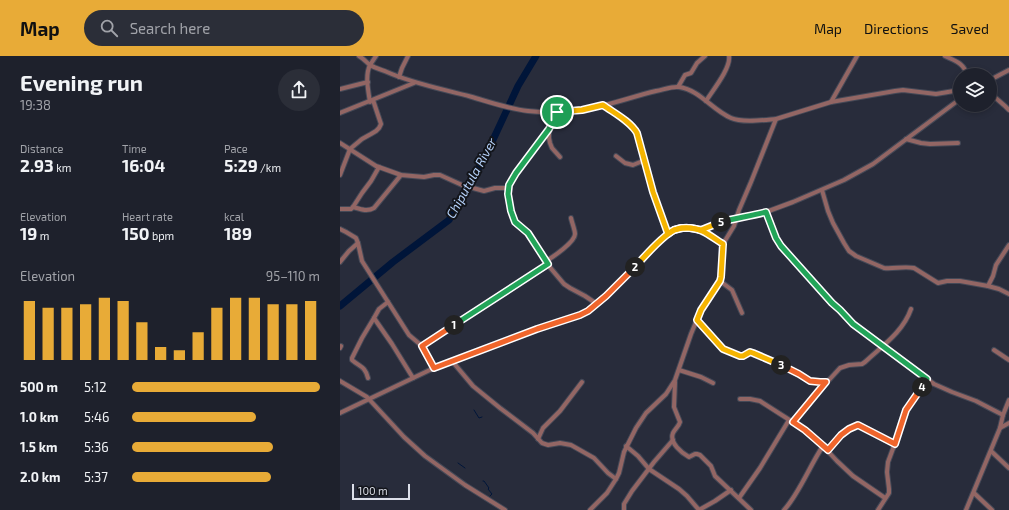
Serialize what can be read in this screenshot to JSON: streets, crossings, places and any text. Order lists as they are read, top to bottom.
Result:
{
  "water": ["Chiputula River"],
  "scale_bar": "100 m",
  "page": {
    "header": "Map",
    "search": "Search here",
    "nav": ["Map", "Directions", "Saved"],
    "heading": ["Evening run", "19:38"],
    "stats": [
      ["Distance", "2.93 km"],
      ["Time", "16:04"],
      ["Pace", "5:29 /km"],
      ["Elevation", "19 m"],
      ["Heart rate", "150 bpm"],
      ["kcal", "189"]
    ],
    "pins": [
      "5",
      "2",
      "1",
      "3",
      "4"
    ],
    "chart": ["Elevation", "95–110 m"],
    "list": [
      {
        "name": "500 m",
        "note": "5:12"
      },
      {
        "name": "1.0 km",
        "note": "5:46"
      },
      {
        "name": "1.5 km",
        "note": "5:36"
      },
      {
        "name": "2.0 km",
        "note": "5:37"
      }
    ],
    "scale": "100 m"
  }
}
